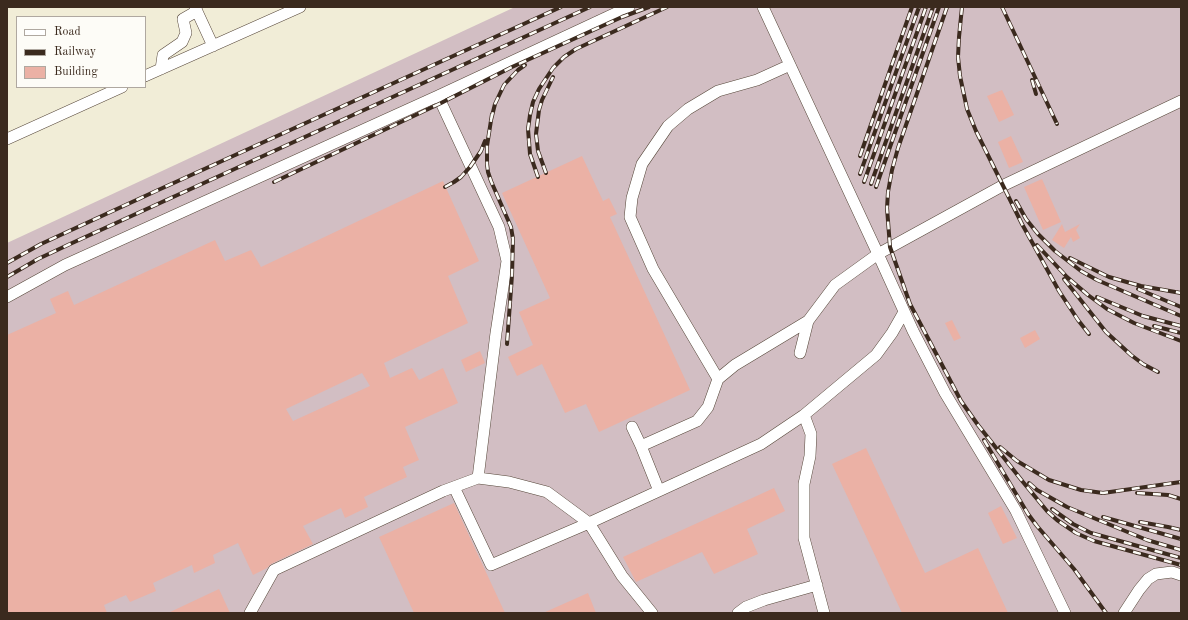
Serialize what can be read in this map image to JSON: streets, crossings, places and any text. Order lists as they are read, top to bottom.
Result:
{
  "legend": ["Road", "Railway", "Building"]
}
